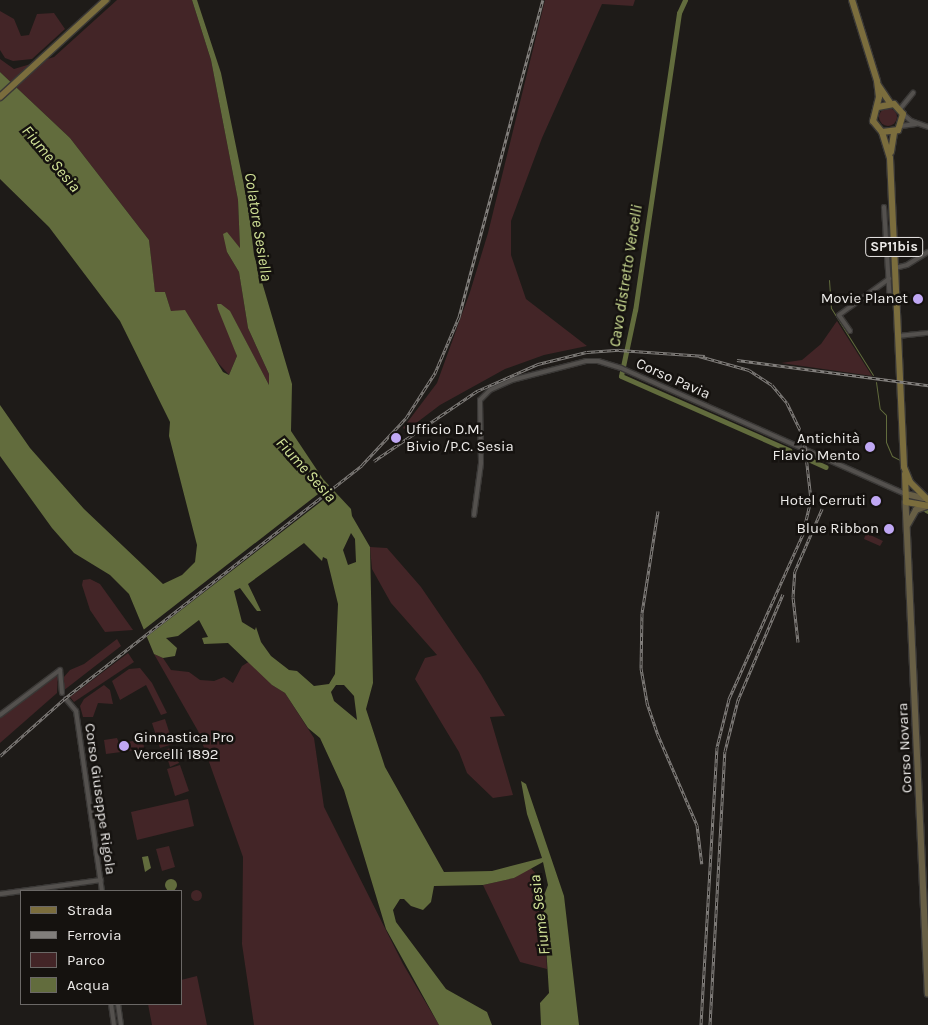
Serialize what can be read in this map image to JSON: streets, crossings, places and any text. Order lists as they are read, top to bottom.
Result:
{
  "streets": {
    "main road": ["SP11bis", "Corso Novara"],
    "street": ["Corso Pavia", "Corso Giuseppe Rigola"]
  },
  "crossings": [
    ["SP11bis", "Corso Pavia"],
    ["SP11bis", "Corso Novara"]
  ],
  "water": ["Fiume Sesia", "Colatore Sesiella", "Cavo distretto Vercelli"],
  "places": [
    "Movie Planet",
    "Ufficio D.M. Bivio /P.C. Sesia",
    "Antichità Flavio Mento",
    "Hotel Cerruti",
    "Blue Ribbon",
    "Ginnastica Pro Vercelli 1892"
  ],
  "legend": [
    "Strada",
    "Ferrovia",
    "Parco",
    "Acqua"
  ]
}
